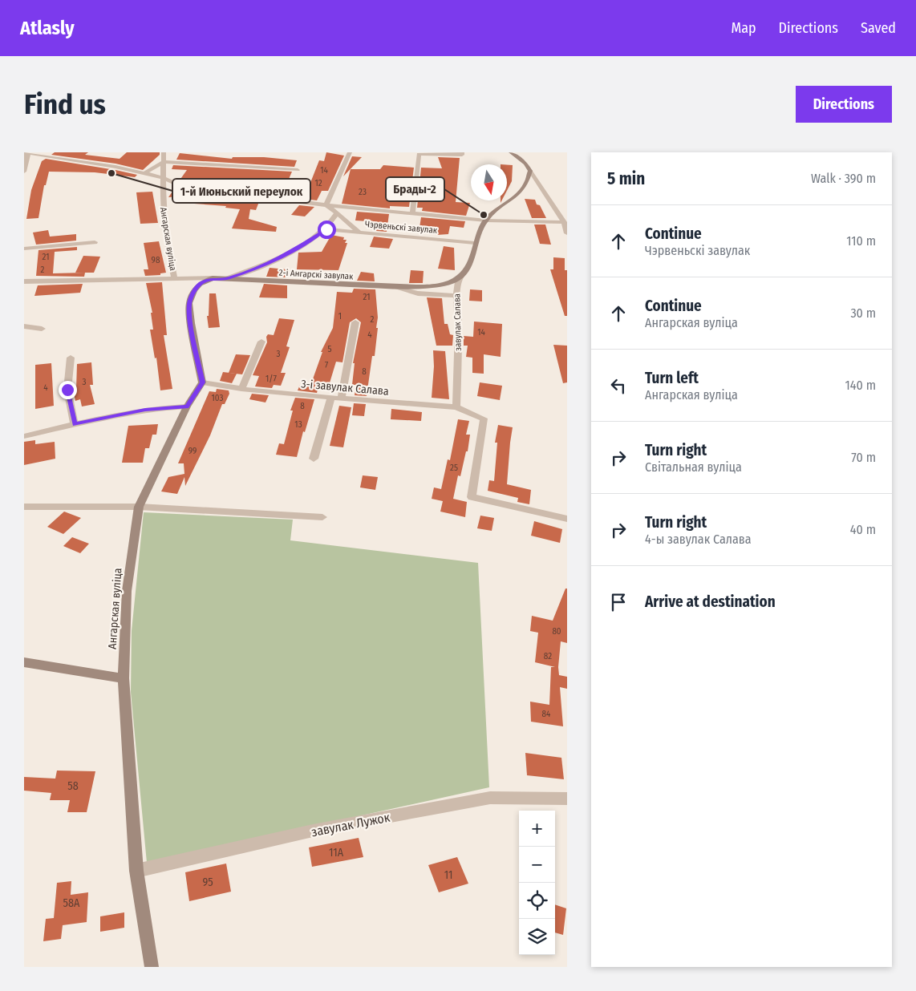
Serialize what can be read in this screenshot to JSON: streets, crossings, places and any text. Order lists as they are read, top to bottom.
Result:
{
  "streets": {
    "street": [
      "Чэрвеньскі завулак",
      "Ангарская вуліца",
      "2-і Ангарскі завулак",
      "завулак Салава",
      "3-і завулак Салава",
      "завулак Лужок"
    ]
  },
  "crossings": [
    ["Чэрвеньскі завулак", "завулак Салава"],
    ["Ангарская вуліца", "2-і Ангарскі завулак"],
    ["Ангарская вуліца", "3-і завулак Салава"],
    ["Ангарская вуліца", "завулак Лужок"],
    ["2-і Ангарскі завулак", "завулак Салава"],
    ["завулак Салава", "3-і завулак Салава"]
  ],
  "places": ["1-й Июньский переулок", "Брады-2"],
  "house_numbers": [
    "14",
    "12",
    "23",
    "21",
    "98",
    "2",
    "21",
    "1",
    "2",
    "14",
    "4",
    "5",
    "3",
    "7",
    "8",
    "1/7",
    "3",
    "4",
    "103",
    "8",
    "13",
    "99",
    "25",
    "80",
    "82",
    "84",
    "58",
    "11А",
    "11",
    "95",
    "58А"
  ],
  "north": "bottom",
  "page": {
    "header": "Atlasly",
    "nav": ["Map", "Directions", "Saved"],
    "buttons": "Directions",
    "title": "Find us",
    "heading": ["5 min", "Walk · 390 m"],
    "list": [
      ["Continue", "Чэрвеньскі завулак", "110 m"],
      ["Continue", "Ангарская вуліца", "30 m"],
      ["Turn left", "Ангарская вуліца", "140 m"],
      ["Turn right", "Світальная вуліца", "70 m"],
      ["Turn right", "4-ы завулак Салава", "40 m"],
      "Arrive at destination"
    ],
    "map_buttons": ["+", "−"]
  }
}
